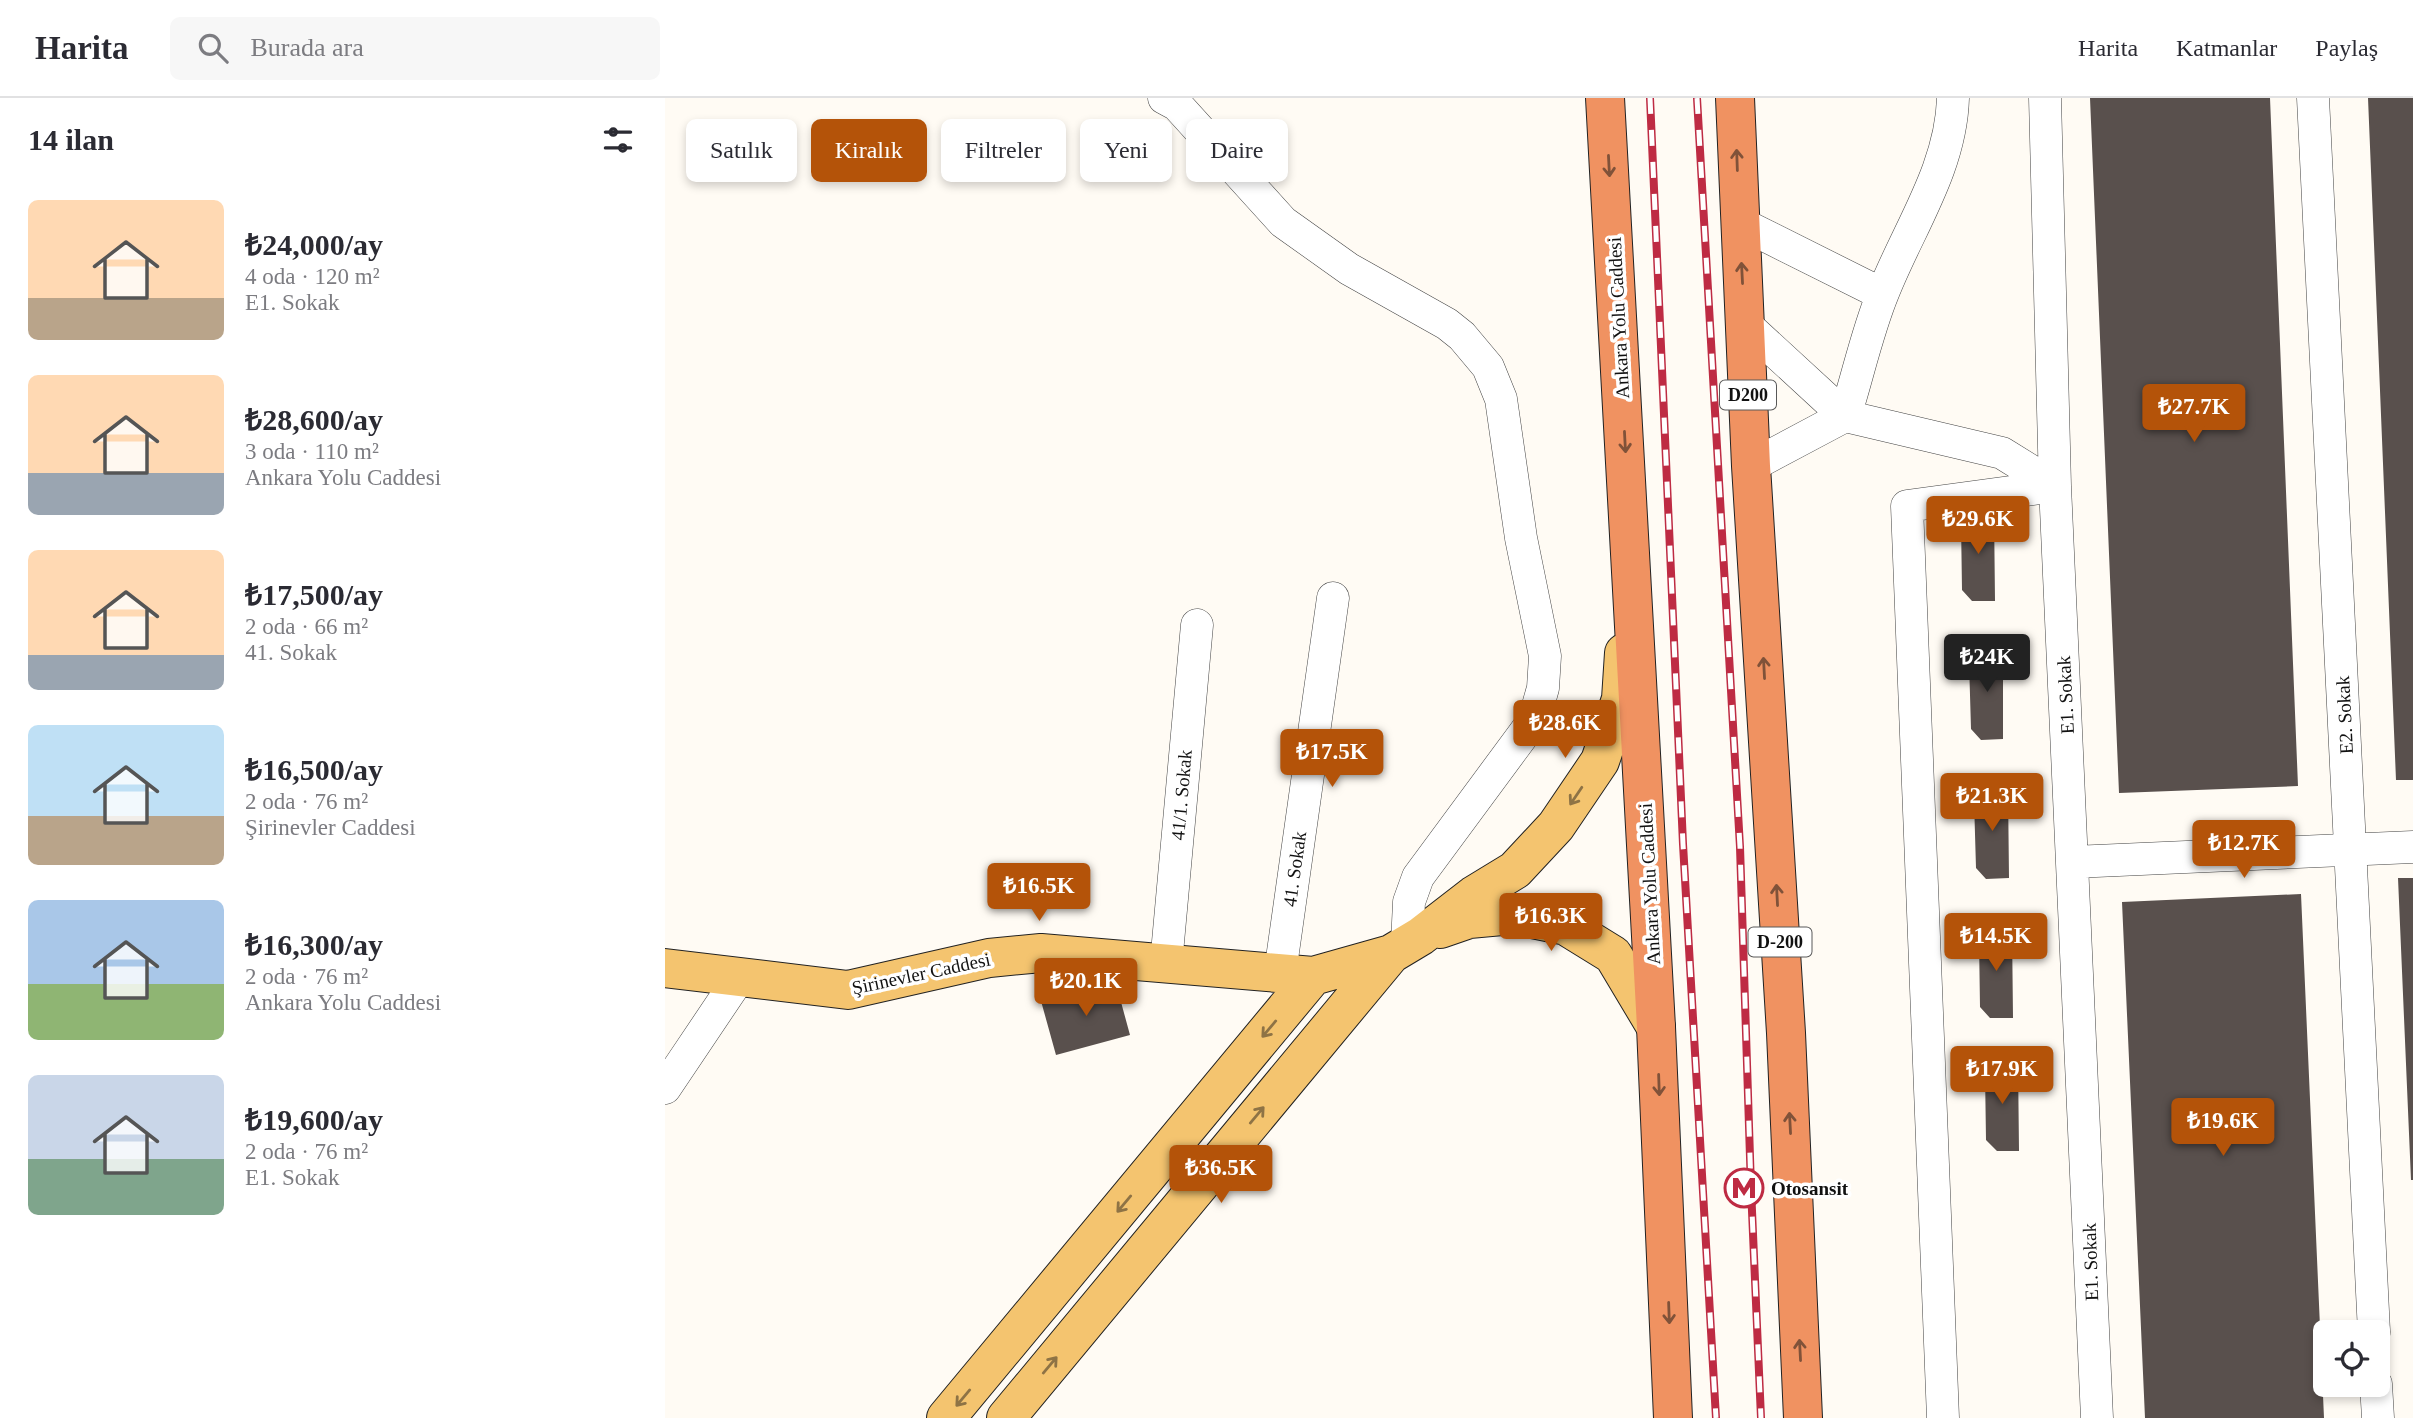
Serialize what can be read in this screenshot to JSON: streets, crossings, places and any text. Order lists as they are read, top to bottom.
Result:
{
  "streets": {
    "highway": ["Ankara Yolu Caddesi", "D200", "D-200"],
    "main road": ["Şirinevler Caddesi"],
    "street": [
      "E1. Sokak",
      "E2. Sokak",
      "41/1. Sokak",
      "41. Sokak"
    ]
  },
  "crossings": [
    ["Ankara Yolu Caddesi", "Şirinevler Caddesi"],
    ["D200", "D-200"],
    ["41/1. Sokak", "Şirinevler Caddesi"],
    ["41. Sokak", "Şirinevler Caddesi"]
  ],
  "places": {
    "metro station": ["Otosansit"]
  },
  "page": {
    "header": "Harita",
    "search": "Burada ara",
    "nav": ["Harita", "Katmanlar", "Paylaş"],
    "heading": "14 ilan",
    "chip": [
      "Satılık",
      "Kiralık",
      "Filtreler",
      "Yeni",
      "Daire"
    ],
    "list": [
      {
        "name": "₺24,000/ay",
        "note": "4 oda · 120 m² · E1. Sokak"
      },
      {
        "name": "₺28,600/ay",
        "note": "3 oda · 110 m² · Ankara Yolu Caddesi"
      },
      {
        "name": "₺17,500/ay",
        "note": "2 oda · 66 m² · 41. Sokak"
      },
      {
        "name": "₺16,500/ay",
        "note": "2 oda · 76 m² · Şirinevler Caddesi"
      },
      {
        "name": "₺16,300/ay",
        "note": "2 oda · 76 m² · Ankara Yolu Caddesi"
      },
      {
        "name": "₺19,600/ay",
        "note": "2 oda · 76 m² · E1. Sokak"
      }
    ],
    "price": [
      "₺27.7K",
      "₺29.6K",
      "₺24K",
      "₺28.6K",
      "₺17.5K",
      "₺21.3K",
      "₺12.7K",
      "₺16.5K",
      "₺16.3K",
      "₺14.5K",
      "₺20.1K",
      "₺17.9K",
      "₺19.6K",
      "₺36.5K"
    ]
  }
}
